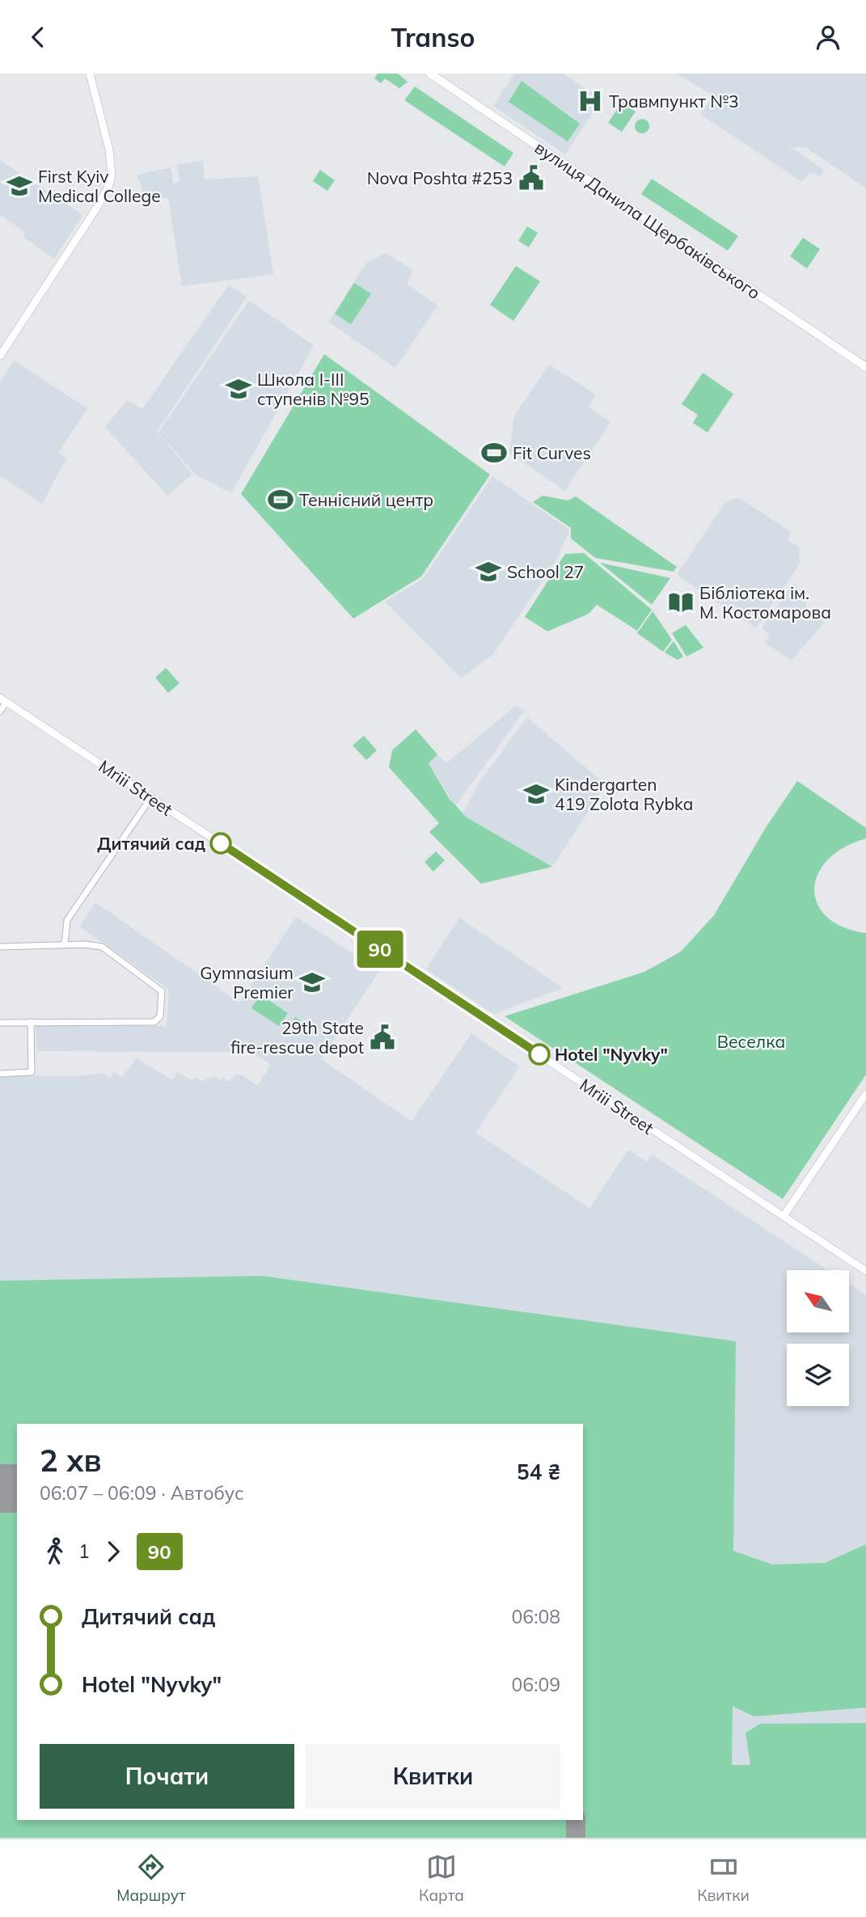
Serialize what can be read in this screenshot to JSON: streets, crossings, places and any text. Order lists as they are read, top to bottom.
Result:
{
  "streets": {
    "main road": ["вулиця Данила Щербаківського"],
    "street": ["Mriii Street"]
  },
  "parks": ["Веселка"],
  "places": {
    "hospital": ["Травмпункт №3"],
    "public building": ["Nova Poshta #253", "29th State fire-rescue depot"],
    "school or university": [
      "First Kyiv Medical College",
      "Школа І-ІІІ ступенів №95",
      "School 27",
      "Kindergarten 419 Zolota Rybka",
      "Gymnasium Premier"
    ],
    "sports": ["Fit Curves", "Теннісний центр"],
    "library": ["Бібліотека ім. М. Костомарова"],
    "other": ["Дитячий сад", "Hotel \"Nyvky\""]
  },
  "lines": ["bus line 90"],
  "north": "top left",
  "page": {
    "header": "Transo",
    "on_map": "90",
    "heading": ["2 хв", "06:07 – 06:09 · Автобус", "54 ₴"],
    "legs": ["1", "90"],
    "list": [
      {
        "name": "Дитячий сад",
        "value": "06:08"
      },
      {
        "name": "Hotel \"Nyvky\"",
        "value": "06:09"
      }
    ],
    "buttons": ["Почати", "Квитки"],
    "tabs": ["Маршрут", "Карта", "Квитки"]
  }
}
